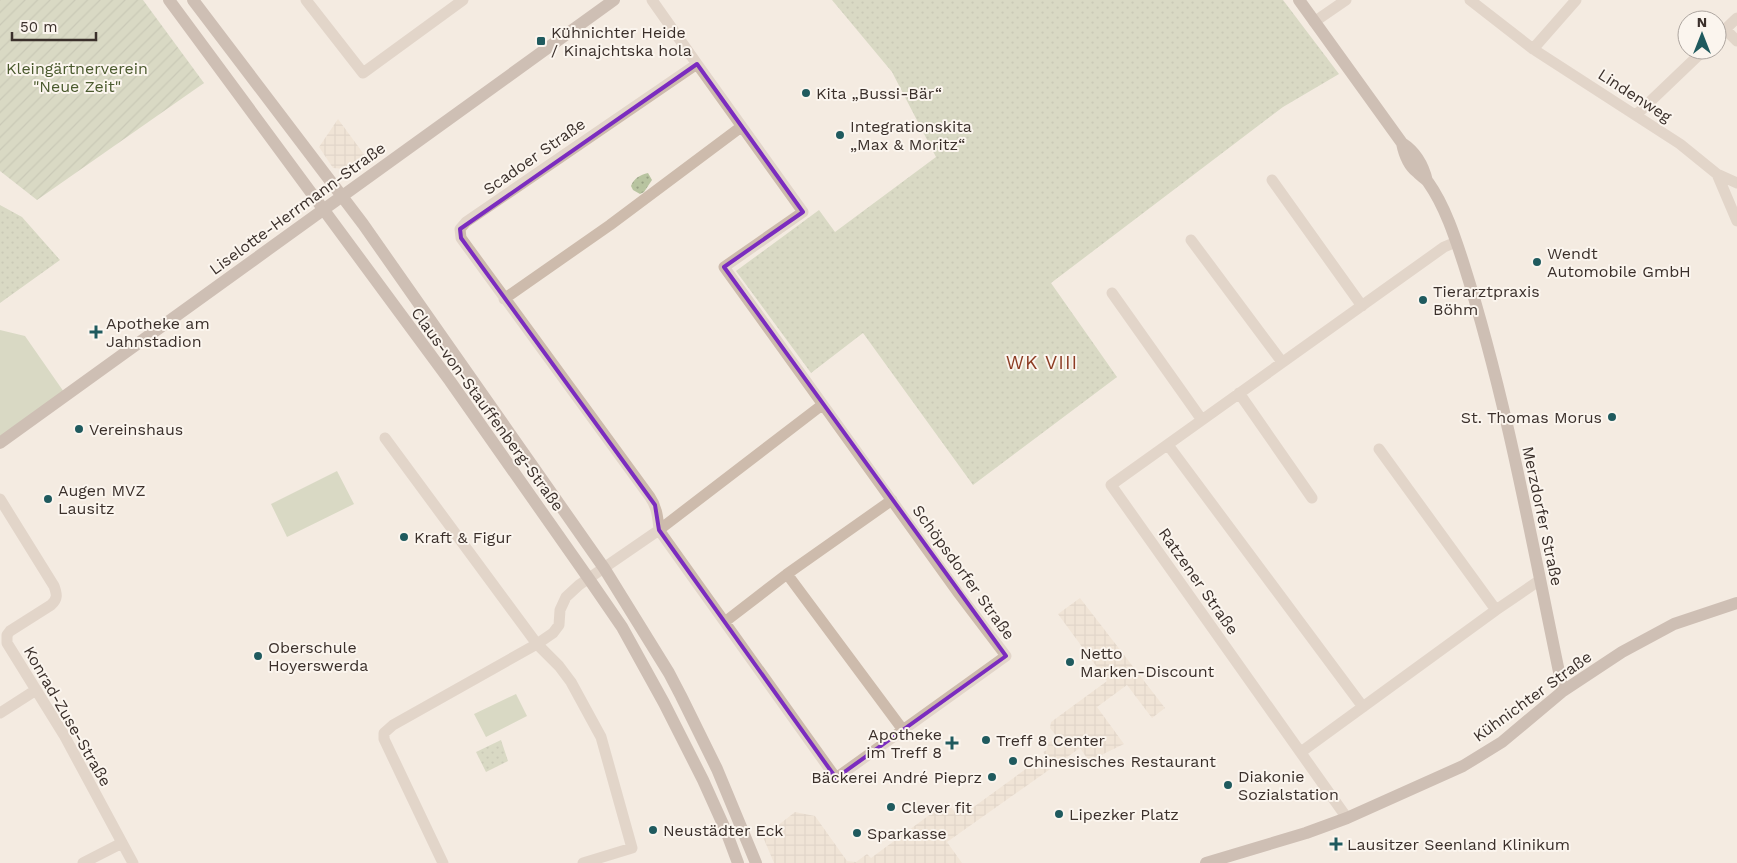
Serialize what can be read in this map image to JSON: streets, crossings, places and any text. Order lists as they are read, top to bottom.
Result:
{
  "streets": {
    "street": [
      "Lindenweg",
      "Scadoer Straße",
      "Liselotte-Herrmann-Straße",
      "Claus-von-Stauffenberg-Straße",
      "Merzdorfer Straße",
      "Schöpsdorfer Straße",
      "Ratzener Straße",
      "Kühnichter Straße",
      "Konrad-Zuse-Straße"
    ]
  },
  "crossings": [
    ["Scadoer Straße", "Schöpsdorfer Straße"],
    ["Liselotte-Herrmann-Straße", "Claus-von-Stauffenberg-Straße"],
    ["Merzdorfer Straße", "Ratzener Straße"],
    ["Merzdorfer Straße", "Kühnichter Straße"],
    ["Ratzener Straße", "Kühnichter Straße"]
  ],
  "districts": ["WK VIII"],
  "parks": ["Kleingärtnerverein \"Neue Zeit\""],
  "places": {
    "transit": ["Kühnichter Heide / Kinajchtska hola"],
    "other": [
      "Kita „Bussi-Bär“",
      "Integrationskita „Max & Moritz“",
      "Wendt Automobile GmbH",
      "Tierarztpraxis Böhm",
      "St. Thomas Morus",
      "Vereinshaus",
      "Augen MVZ Lausitz",
      "Kraft & Figur",
      "Oberschule Hoyerswerda",
      "Netto Marken-Discount",
      "Treff 8 Center",
      "Chinesisches Restaurant",
      "Bäckerei André Pieprz",
      "Diakonie Sozialstation",
      "Clever fit",
      "Lipezker Platz",
      "Neustädter Eck",
      "Sparkasse"
    ],
    "health": ["Apotheke am Jahnstadion", "Apotheke im Treff 8", "Lausitzer Seenland Klinikum"]
  },
  "scale_bar": "50 m",
  "north": "top"
}
